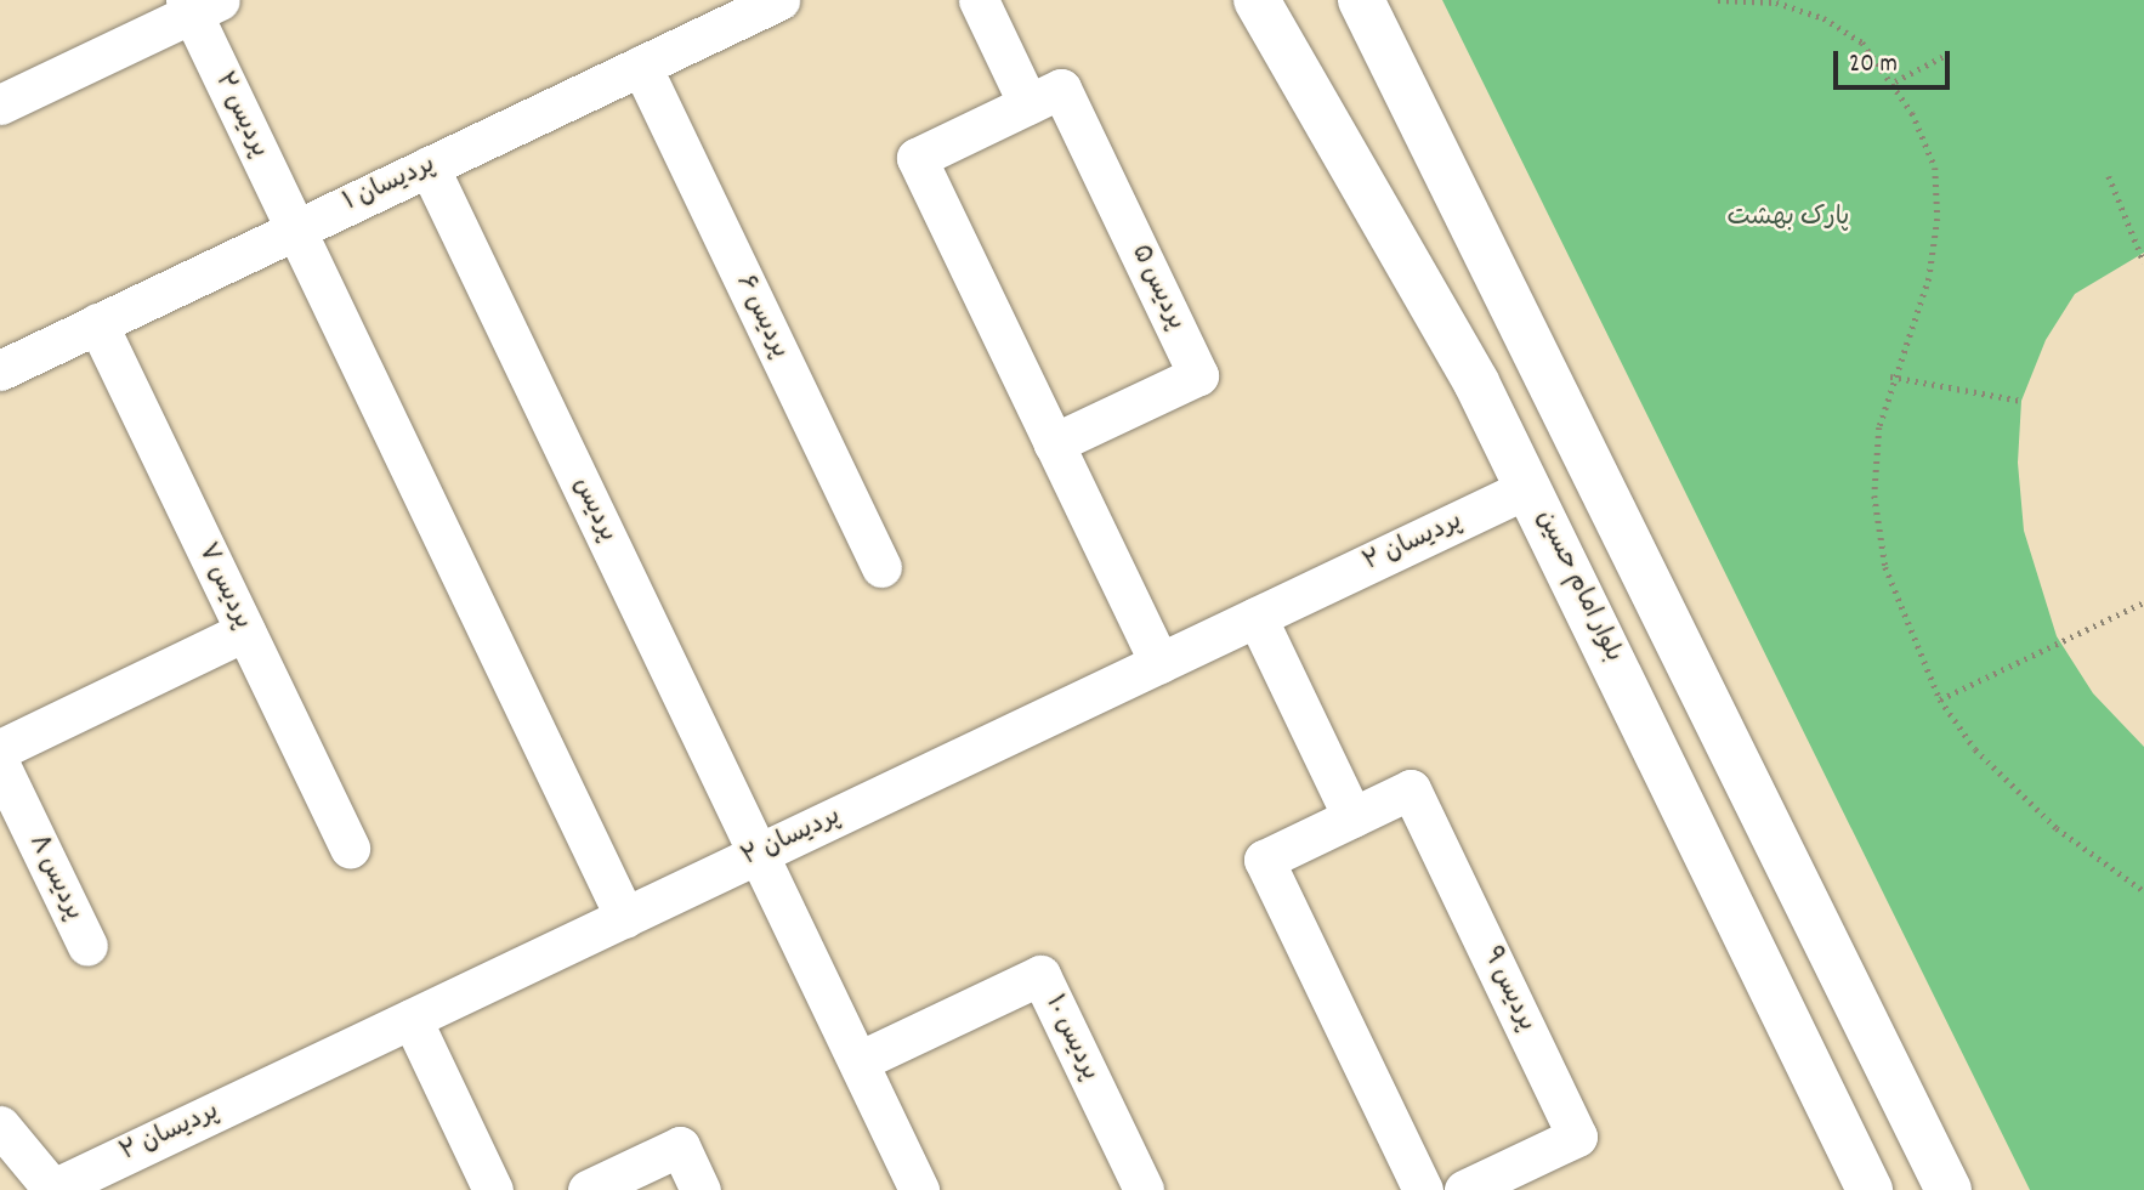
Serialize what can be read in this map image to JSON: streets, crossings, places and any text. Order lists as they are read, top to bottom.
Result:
{
  "streets": {
    "main road": ["بلوار امام حسین"],
    "street": [
      "پردیس ۲",
      "پردیسان ۱",
      "پردیس ۵",
      "پردیس ۶",
      "پردیس",
      "پردیسان ۲",
      "پردیس ۷",
      "پردیس ۸",
      "پردیس ۹",
      "پردیس ۱۰"
    ]
  },
  "crossings": [
    ["پردیس ۲", "پردیسان ۱"],
    ["پردیس ۲", "پردیسان ۲"],
    ["پردیسان ۱", "پردیس ۶"],
    ["پردیسان ۱", "پردیس"],
    ["پردیسان ۱", "پردیس ۷"],
    ["پردیس ۵", "پردیسان ۲"],
    ["پردیس", "پردیسان ۲"],
    ["پردیسان ۲", "بلوار امام حسین"]
  ],
  "parks": ["پارک بهشت"],
  "scale_bar": "20 m"
}
